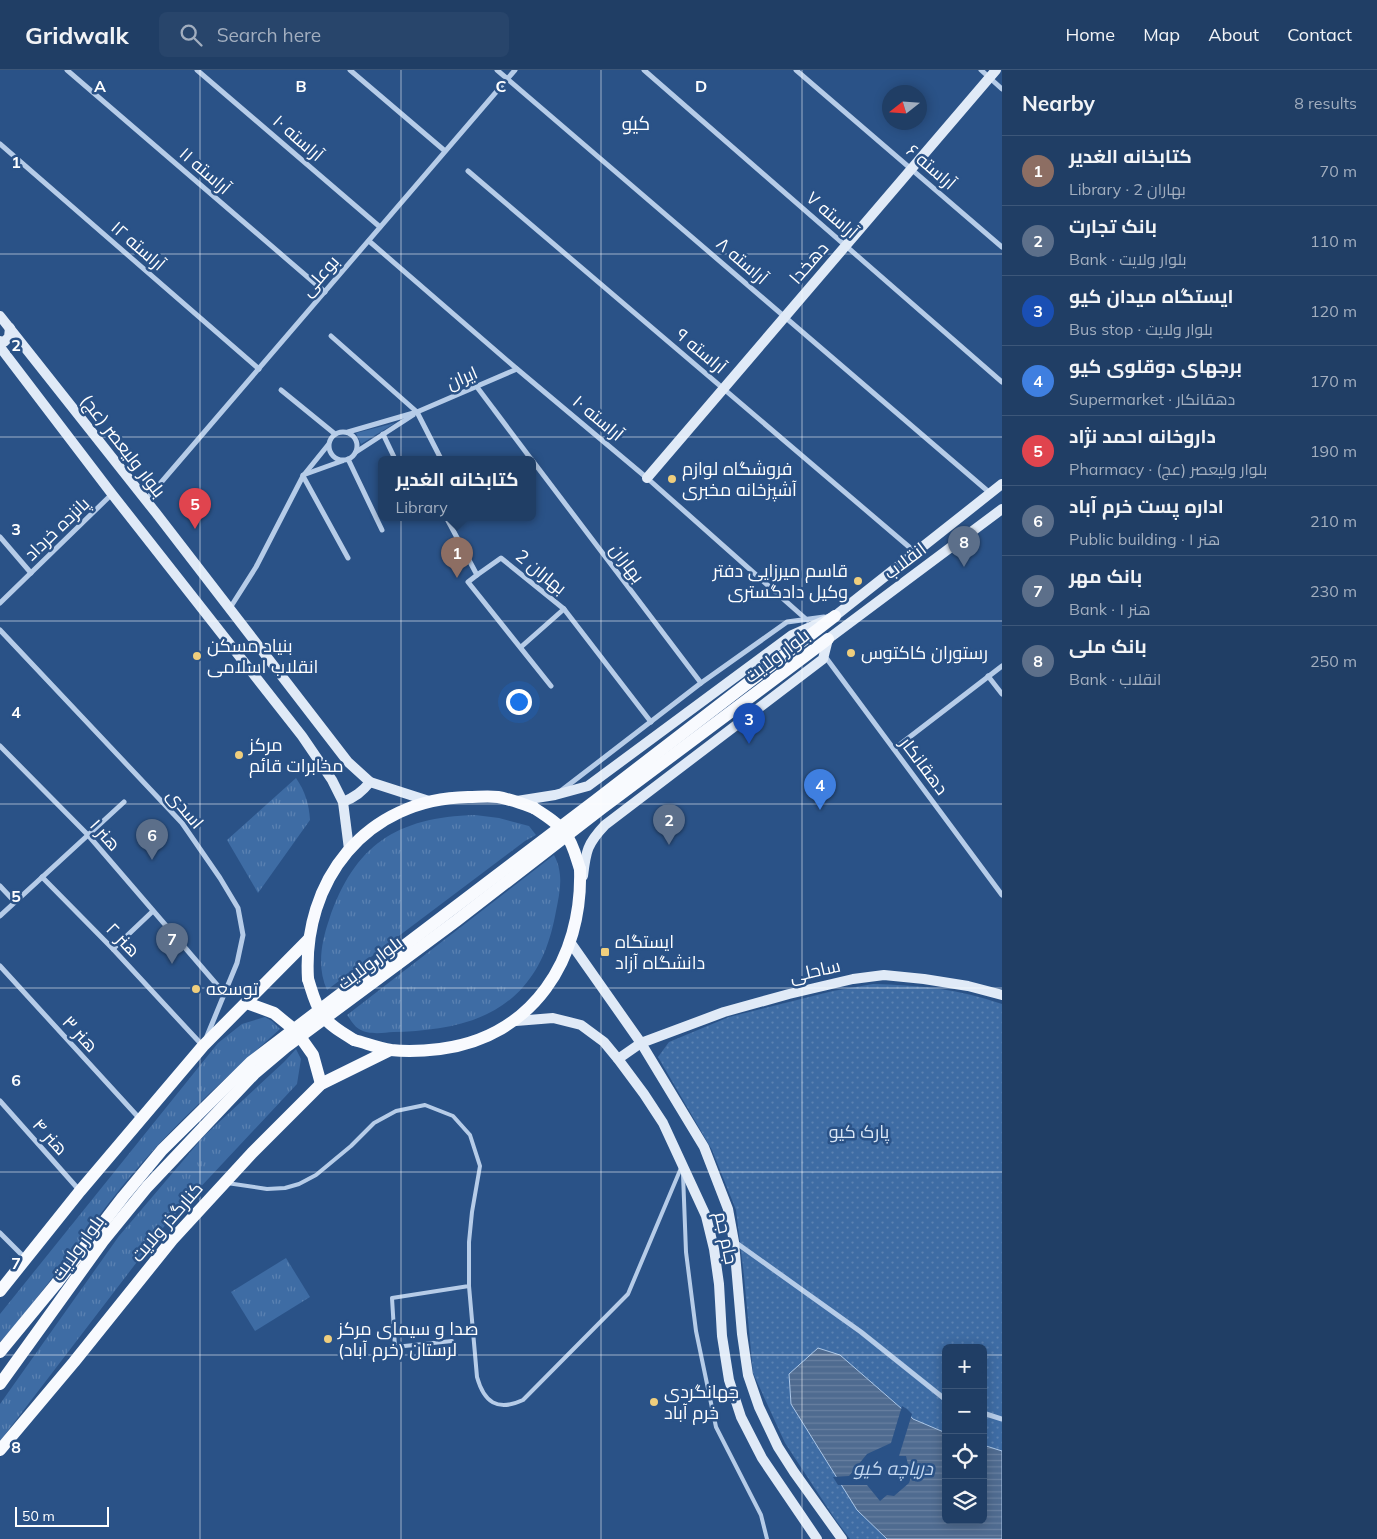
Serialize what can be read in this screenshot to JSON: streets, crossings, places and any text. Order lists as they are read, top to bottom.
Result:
{
  "streets": {
    "main road": [
      "دهخدا",
      "بلوار ولیعصر (عج)",
      "انقلاب",
      "بلوار ولایت",
      "ساحلی",
      "کنارگذر ولایت",
      "جام جم"
    ],
    "street": [
      "آراسته ۱۰",
      "آراسته ۶",
      "آراسته ۱۱",
      "آراسته ۷",
      "۱۲ آراسته",
      "آراسته ۸",
      "بوعلی",
      "آراسته ۹",
      "ایران",
      "پانزده خرداد",
      "بهاران",
      "بهاران 2",
      "دهقانکار",
      "اسدی",
      "هنر ۱",
      "هنر ۲",
      "هنر ۳",
      "هنر ۴"
    ]
  },
  "crossings": [
    ["آراسته ۱۰", "دهخدا"],
    ["آراسته ۱۰", "بوعلی"],
    ["آراسته ۱۰", "ایران"],
    ["آراسته ۶", "دهخدا"],
    ["آراسته ۱۱", "بوعلی"],
    ["آراسته ۷", "دهخدا"],
    ["۱۲ آراسته", "بوعلی"],
    ["آراسته ۸", "دهخدا"],
    ["آراسته ۸", "بوعلی"],
    ["آراسته ۸", "انقلاب"],
    ["دهخدا", "آراسته ۹"],
    ["بوعلی", "بلوار ولیعصر (عج)"],
    ["آراسته ۹", "انقلاب"],
    ["ایران", "بهاران"],
    ["بلوار ولیعصر (عج)", "پانزده خرداد"],
    ["انقلاب", "بلوار ولایت"],
    ["اسدی", "هنر ۱"],
    ["اسدی", "هنر ۲"],
    ["ساحلی", "جام جم"]
  ],
  "districts": ["کیو"],
  "water": ["دریاچه کیو"],
  "parks": ["پارک کیو"],
  "places": {
    "other": [
      "فروشگاه لوازم آشپزخانه مخبری",
      "قاسم میرزایی دفتر وکیل دادگستری",
      "رستوران کاکتوس",
      "بنیاد مسکن انقلاب اسلامی",
      "مرکز مخابرات قائم",
      "توسعه",
      "صدا و سیمای مرکز لرستان (خرم آباد)",
      "جهانگردى خرم آباد"
    ],
    "transit": ["ایستگاه دانشگاه آزاد"]
  },
  "scale_bar": "50 m",
  "north": "left",
  "page": {
    "header": "Gridwalk",
    "search": "Search here",
    "nav": [
      "Home",
      "Map",
      "About",
      "Contact"
    ],
    "heading": ["Nearby", "8 results"],
    "list": [
      {
        "mark": "1",
        "name": "کتابخانه الغدیر",
        "note": "Library · بهاران 2",
        "value": "70 m"
      },
      {
        "mark": "2",
        "name": "بانک تجارت",
        "note": "Bank · بلوار ولایت",
        "value": "110 m"
      },
      {
        "mark": "3",
        "name": "ایستگاه میدان کیو",
        "note": "Bus stop · بلوار ولایت",
        "value": "120 m"
      },
      {
        "mark": "4",
        "name": "برجهای دوقلوی کیو",
        "note": "Supermarket · دهقانکار",
        "value": "170 m"
      },
      {
        "mark": "5",
        "name": "داروخانه احمد نژاد",
        "note": "Pharmacy · بلوار ولیعصر (عج)",
        "value": "190 m"
      },
      {
        "mark": "6",
        "name": "اداره پست خرم آباد",
        "note": "Public building · هنر ۱",
        "value": "210 m"
      },
      {
        "mark": "7",
        "name": "بانک مهر",
        "note": "Bank · هنر ۱",
        "value": "230 m"
      },
      {
        "mark": "8",
        "name": "بانک ملی",
        "note": "Bank · انقلاب",
        "value": "250 m"
      }
    ],
    "popup": ["کتابخانه الغدیر", "Library"],
    "pins": [
      "5",
      "8",
      "1",
      "3",
      "4",
      "2",
      "6",
      "7"
    ],
    "map_buttons": ["+", "−"],
    "scale": "50 m"
  },
  "grid": {
    "columns": [
      "A",
      "B",
      "C",
      "D"
    ],
    "rows": [
      "1",
      "2",
      "3",
      "4",
      "5",
      "6",
      "7",
      "8"
    ]
  }
}
